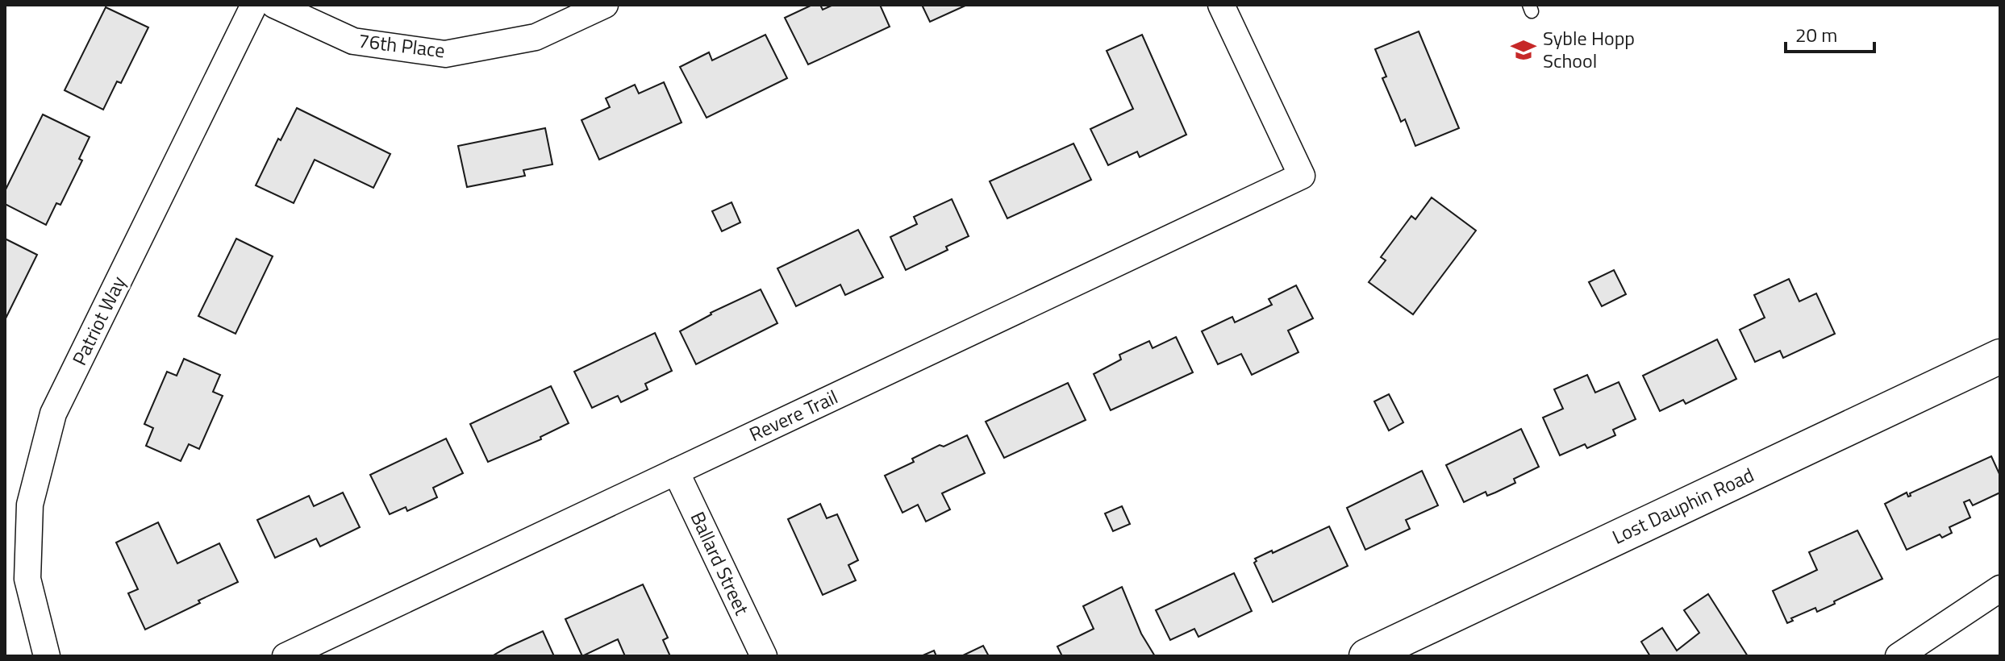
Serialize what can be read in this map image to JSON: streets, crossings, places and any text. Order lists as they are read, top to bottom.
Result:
{
  "streets": {
    "street": [
      "76th Place",
      "Patriot Way",
      "Revere Trail",
      "Lost Dauphin Road",
      "Ballard Street"
    ]
  },
  "crossings": [
    ["Revere Trail", "Ballard Street"]
  ],
  "places": {
    "school or university": ["Syble Hopp School"]
  },
  "scale_bar": "20 m"
}
